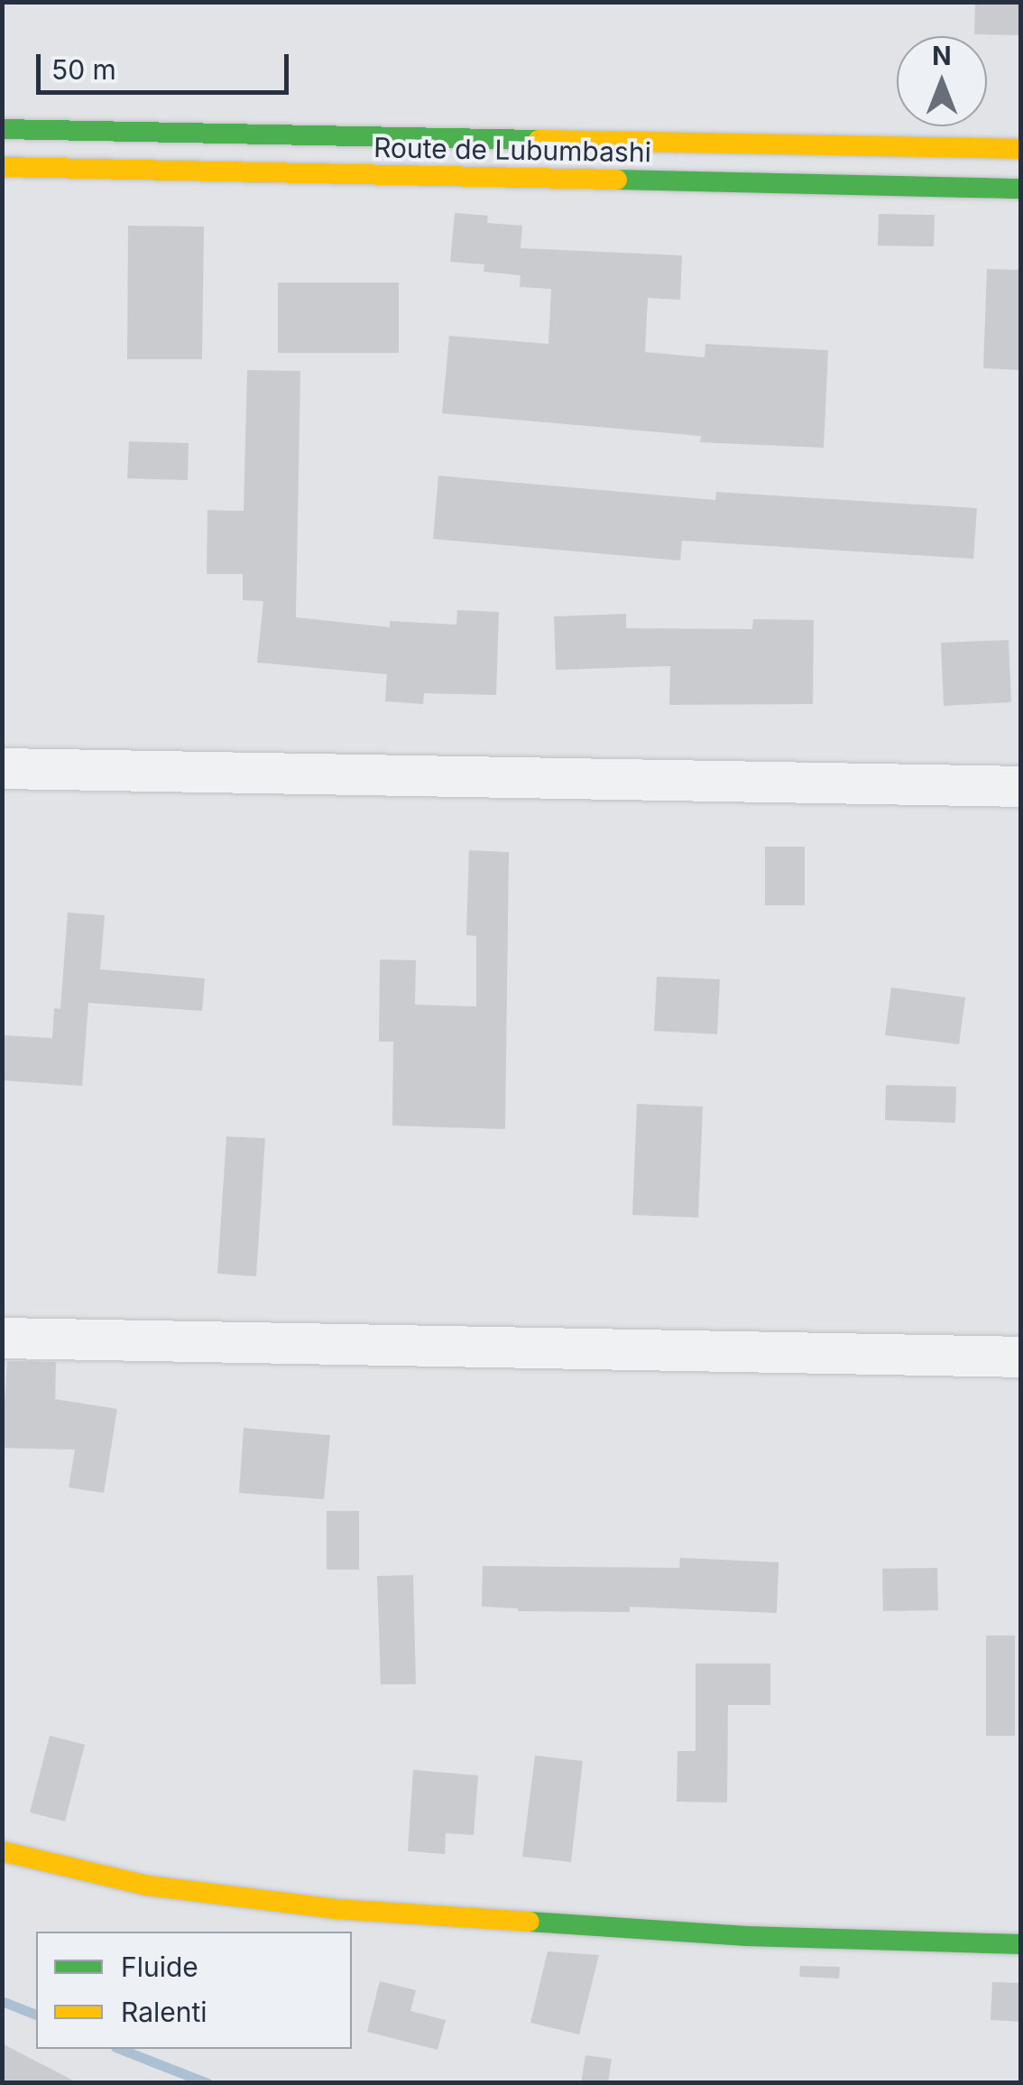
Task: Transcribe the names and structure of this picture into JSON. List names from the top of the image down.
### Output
{
  "streets": {
    "main road": ["Route de Lubumbashi"]
  },
  "legend": ["Fluide", "Ralenti"],
  "scale_bar": "50 m",
  "north": "top"
}
